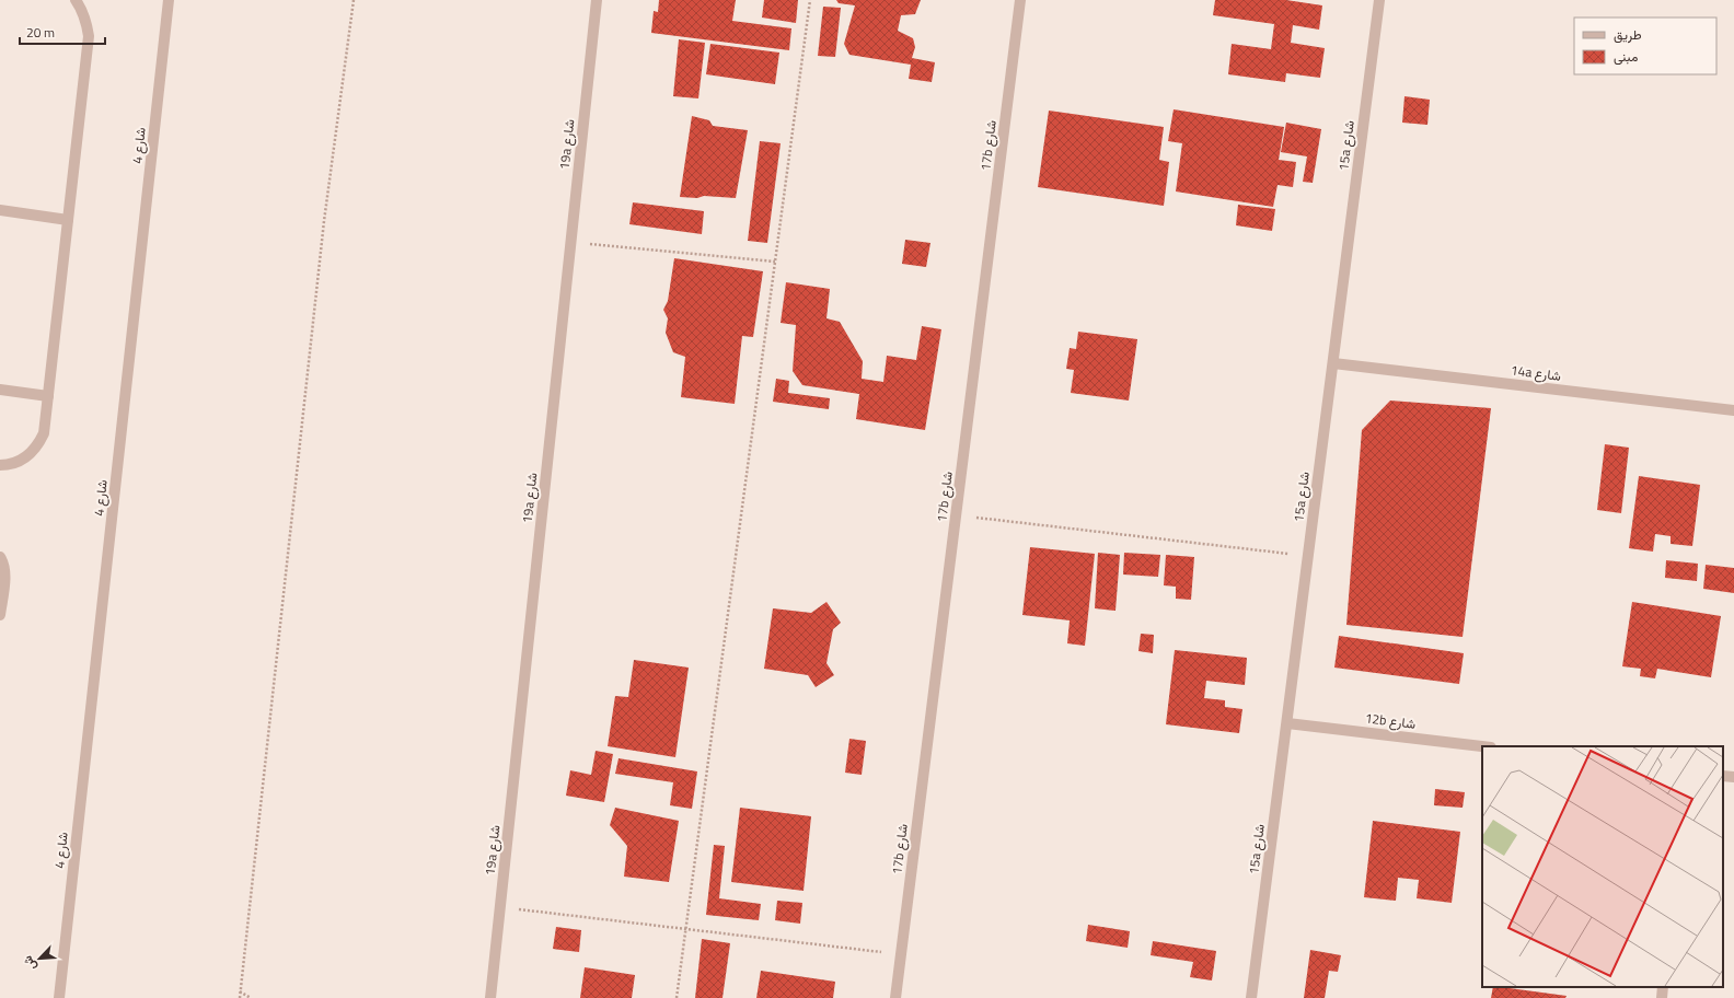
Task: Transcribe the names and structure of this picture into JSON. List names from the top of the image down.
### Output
{
  "streets": {
    "street": [
      "19a شارع",
      "شارع 4",
      "17b شارع",
      "15a شارع",
      "14a شارع",
      "12b شارع"
    ]
  },
  "crossings": [
    ["15a شارع", "14a شارع"],
    ["15a شارع", "12b شارع"]
  ],
  "legend": ["طريق", "مبنى"],
  "scale_bar": "20 m",
  "north": "bottom left"
}
